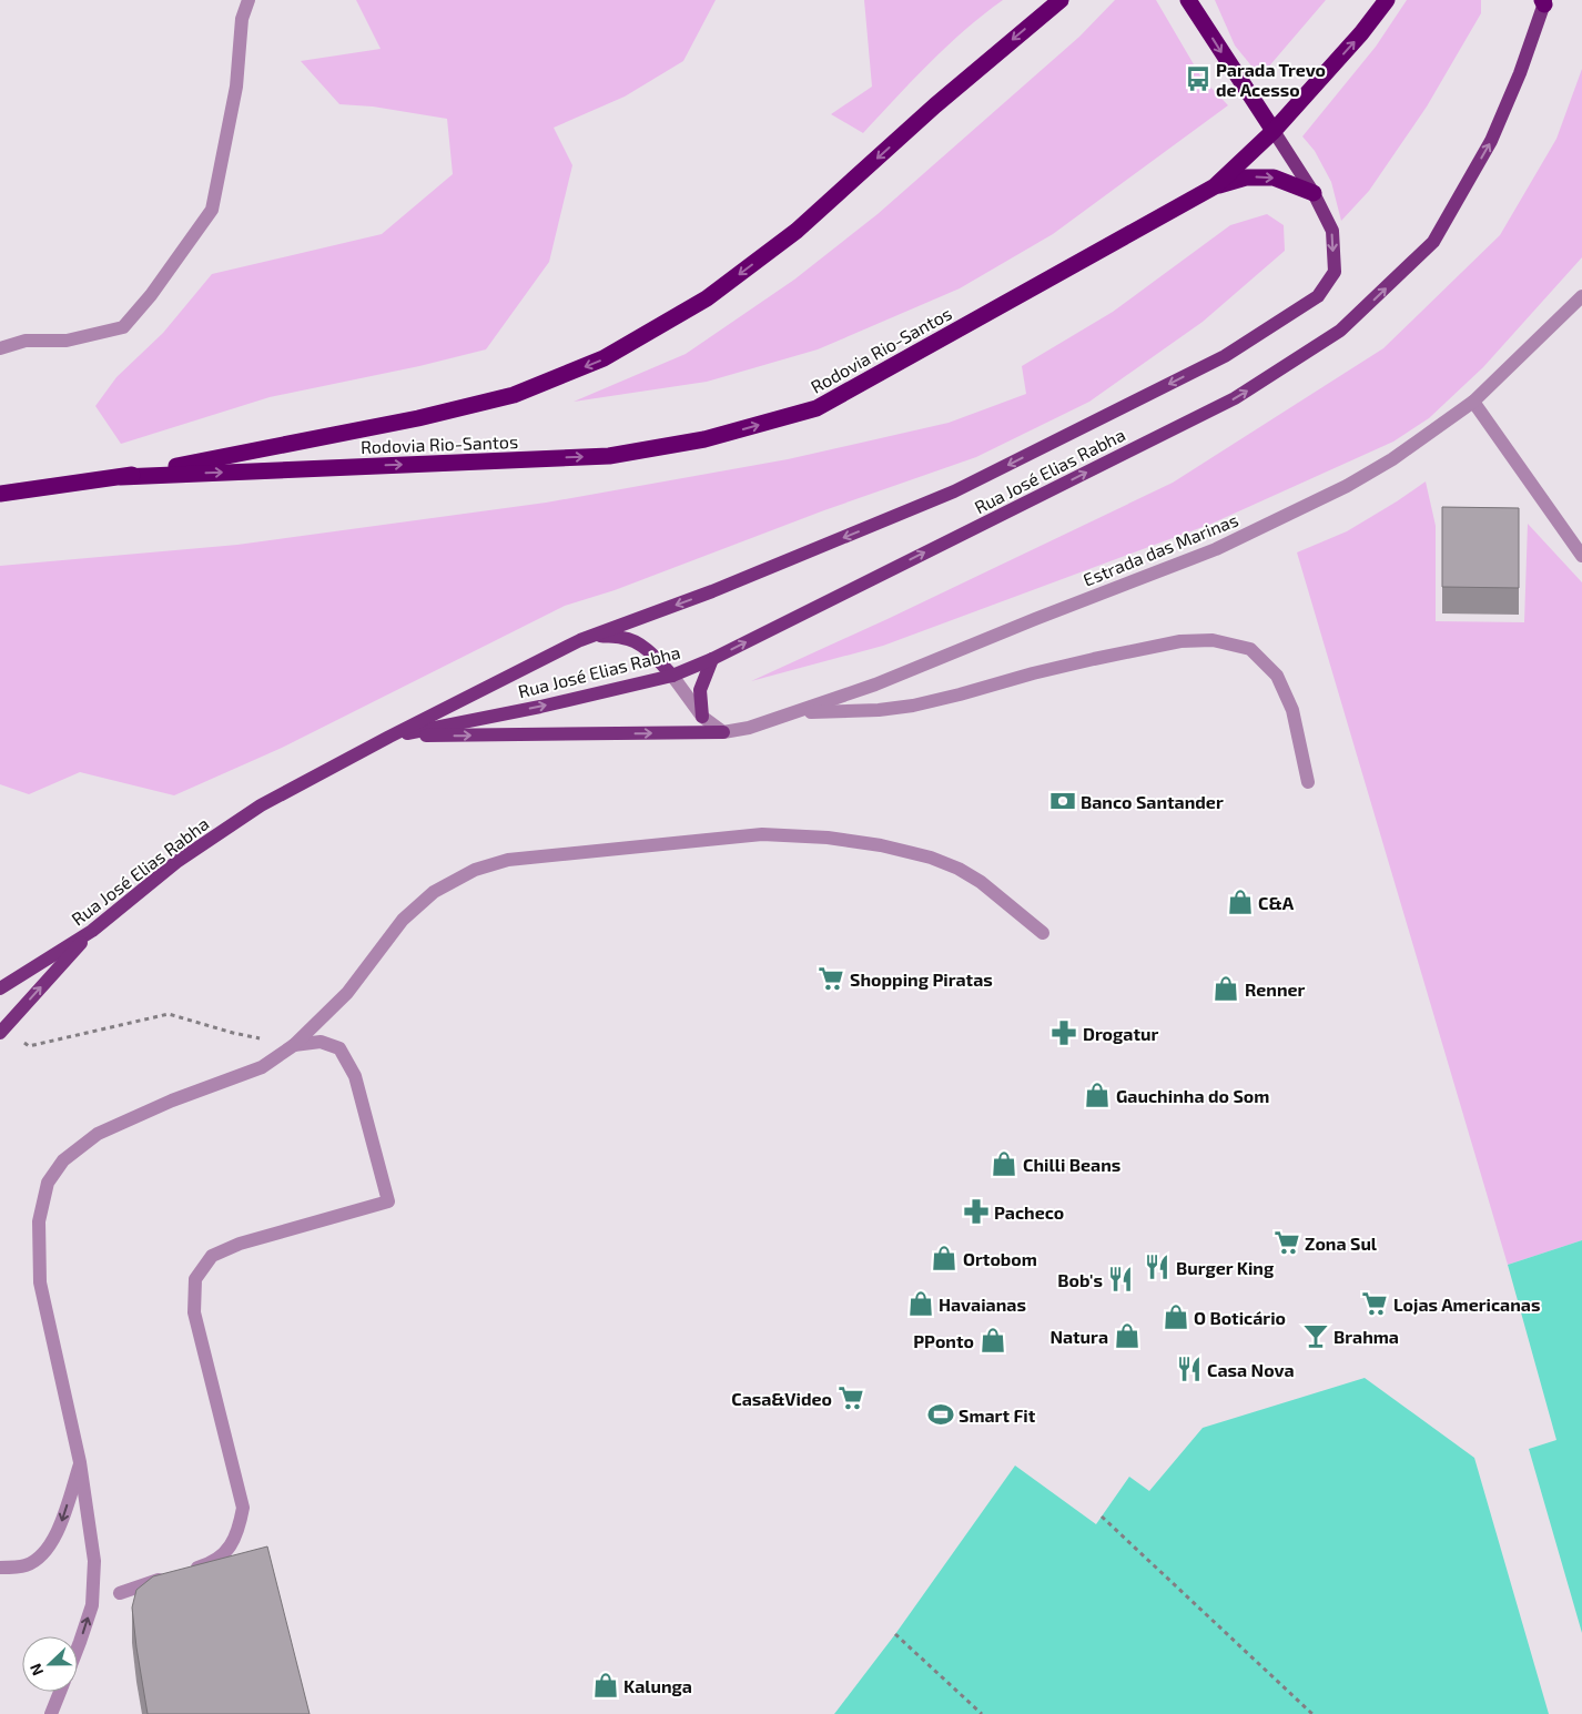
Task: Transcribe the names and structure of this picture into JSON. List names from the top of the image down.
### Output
{
  "streets": {
    "highway": ["Rodovia Rio-Santos"],
    "main road": ["Rua José Elias Rabha"],
    "street": ["Estrada das Marinas"]
  },
  "crossings": [
    ["Rodovia Rio-Santos", "Rua José Elias Rabha"]
  ],
  "places": {
    "bus stop": ["Parada Trevo de Acesso"],
    "bank": ["Banco Santander"],
    "shop": [
      "C&A",
      "Renner",
      "Gauchinha do Som",
      "Chilli Beans",
      "Ortobom",
      "Havaianas",
      "O Boticário",
      "Natura",
      "PPonto",
      "Kalunga"
    ],
    "supermarket": [
      "Shopping Piratas",
      "Zona Sul",
      "Lojas Americanas",
      "Casa&Video"
    ],
    "pharmacy": ["Drogatur", "Pacheco"],
    "restaurant": ["Burger King", "Bob's", "Casa Nova"],
    "bar": ["Brahma"],
    "sports": ["Smart Fit"]
  },
  "north": "left"
}
